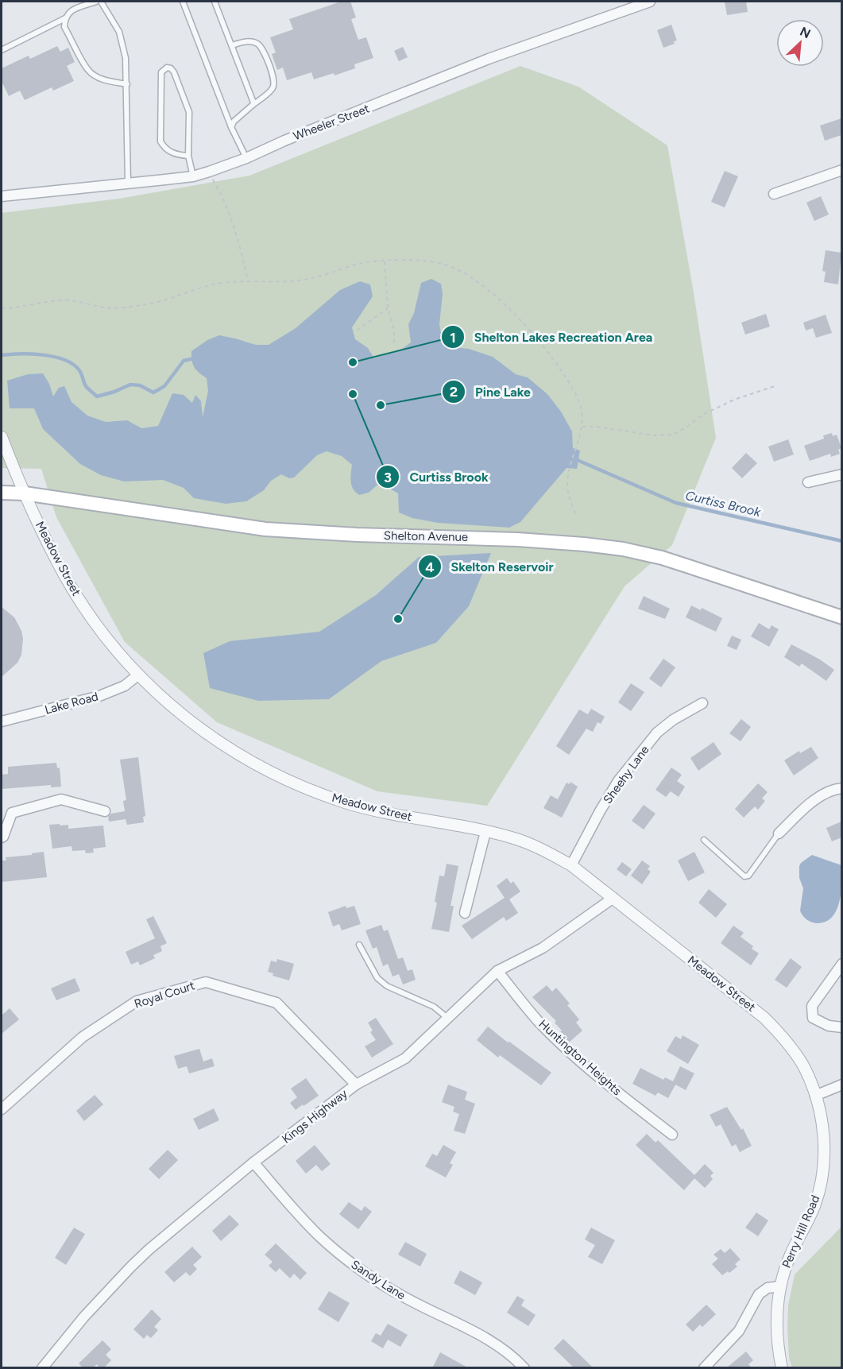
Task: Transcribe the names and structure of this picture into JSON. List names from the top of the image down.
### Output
{
  "streets": {
    "main road": ["Shelton Avenue"],
    "street": [
      "Wheeler Street",
      "Meadow Street",
      "Lake Road",
      "Sheehy Lane",
      "Royal Court",
      "Huntington Heights",
      "Kings Highway",
      "Perry Hill Road",
      "Sandy Lane"
    ]
  },
  "crossings": [
    ["Shelton Avenue", "Meadow Street"],
    ["Meadow Street", "Lake Road"],
    ["Meadow Street", "Sheehy Lane"],
    ["Meadow Street", "Kings Highway"],
    ["Meadow Street", "Perry Hill Road"],
    ["Royal Court", "Kings Highway"],
    ["Huntington Heights", "Kings Highway"],
    ["Kings Highway", "Sandy Lane"]
  ],
  "water": ["Curtiss Brook"],
  "places": [
    "Shelton Lakes Recreation Area",
    "Curtiss Brook",
    "Pine Lake",
    "Skelton Reservoir"
  ],
  "north": "top right"
}
